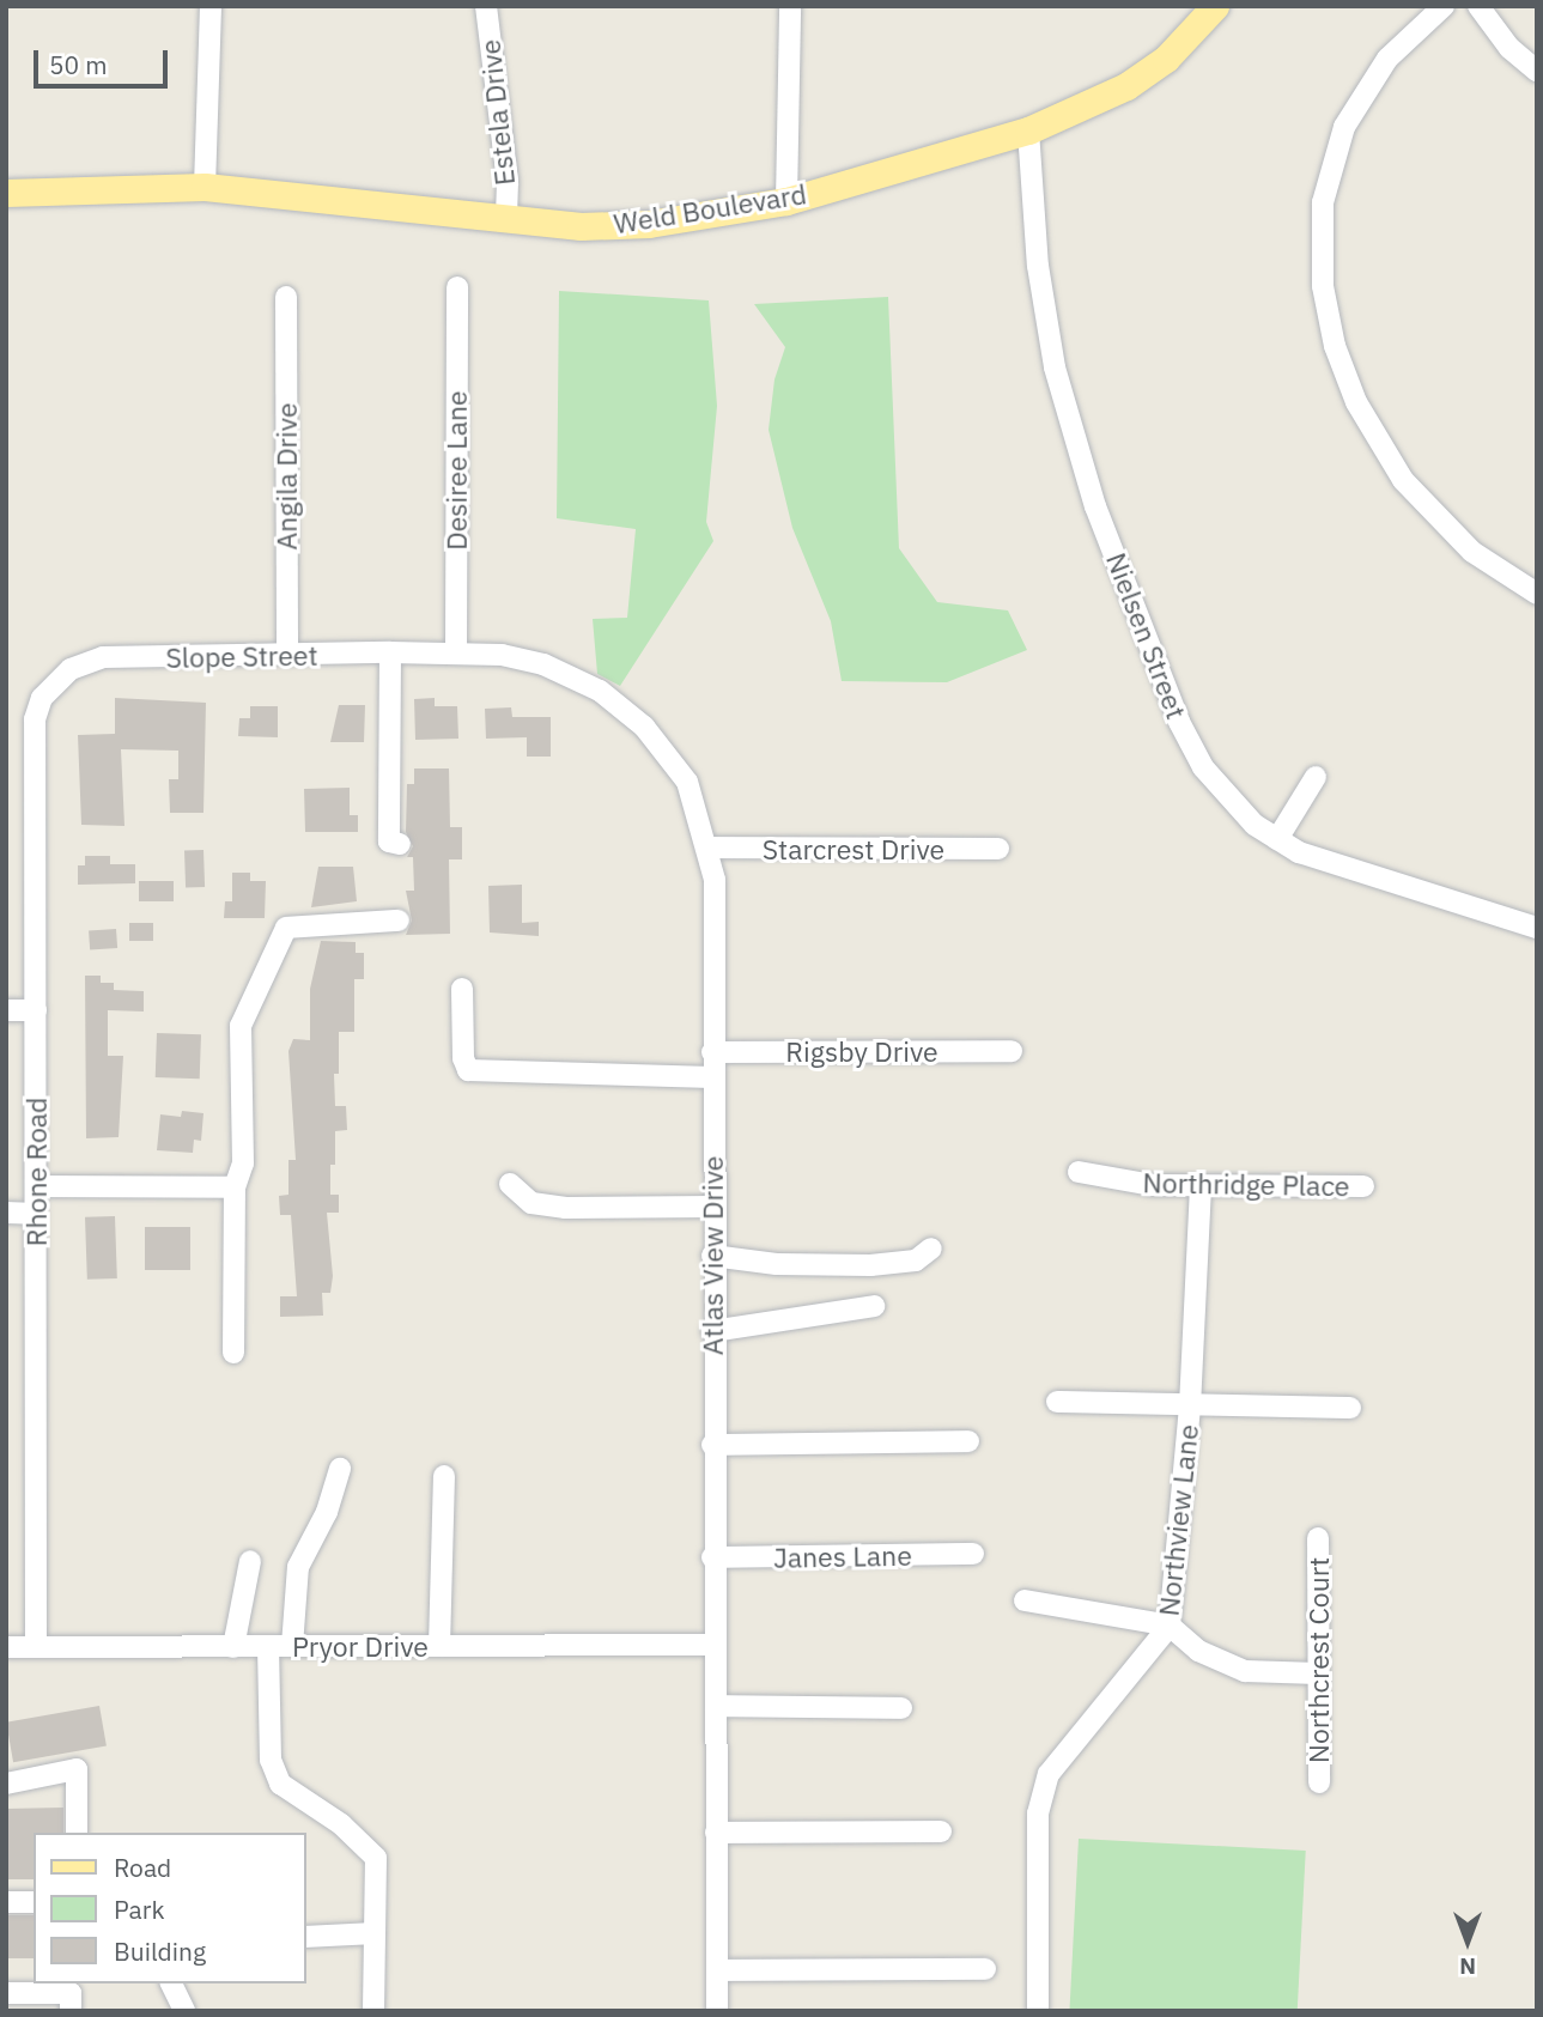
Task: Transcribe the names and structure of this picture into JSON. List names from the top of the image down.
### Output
{
  "streets": {
    "main road": ["Weld Boulevard"],
    "street": [
      "Estela Drive",
      "Desiree Lane",
      "Angila Drive",
      "Nielsen Street",
      "Slope Street",
      "Starcrest Drive",
      "Rigsby Drive",
      "Rhone Road",
      "Northridge Place",
      "Atlas View Drive",
      "Northview Lane",
      "Janes Lane",
      "Pryor Drive",
      "Northcrest Court"
    ]
  },
  "crossings": [
    ["Estela Drive", "Weld Boulevard"],
    ["Weld Boulevard", "Nielsen Street"],
    ["Desiree Lane", "Slope Street"],
    ["Desiree Lane", "Atlas View Drive"],
    ["Angila Drive", "Slope Street"],
    ["Slope Street", "Rhone Road"],
    ["Slope Street", "Atlas View Drive"],
    ["Starcrest Drive", "Atlas View Drive"],
    ["Rigsby Drive", "Atlas View Drive"],
    ["Rhone Road", "Pryor Drive"],
    ["Northridge Place", "Northview Lane"],
    ["Atlas View Drive", "Janes Lane"],
    ["Atlas View Drive", "Pryor Drive"]
  ],
  "legend": ["Road", "Park", "Building"],
  "scale_bar": "50 m",
  "north": "bottom"
}
